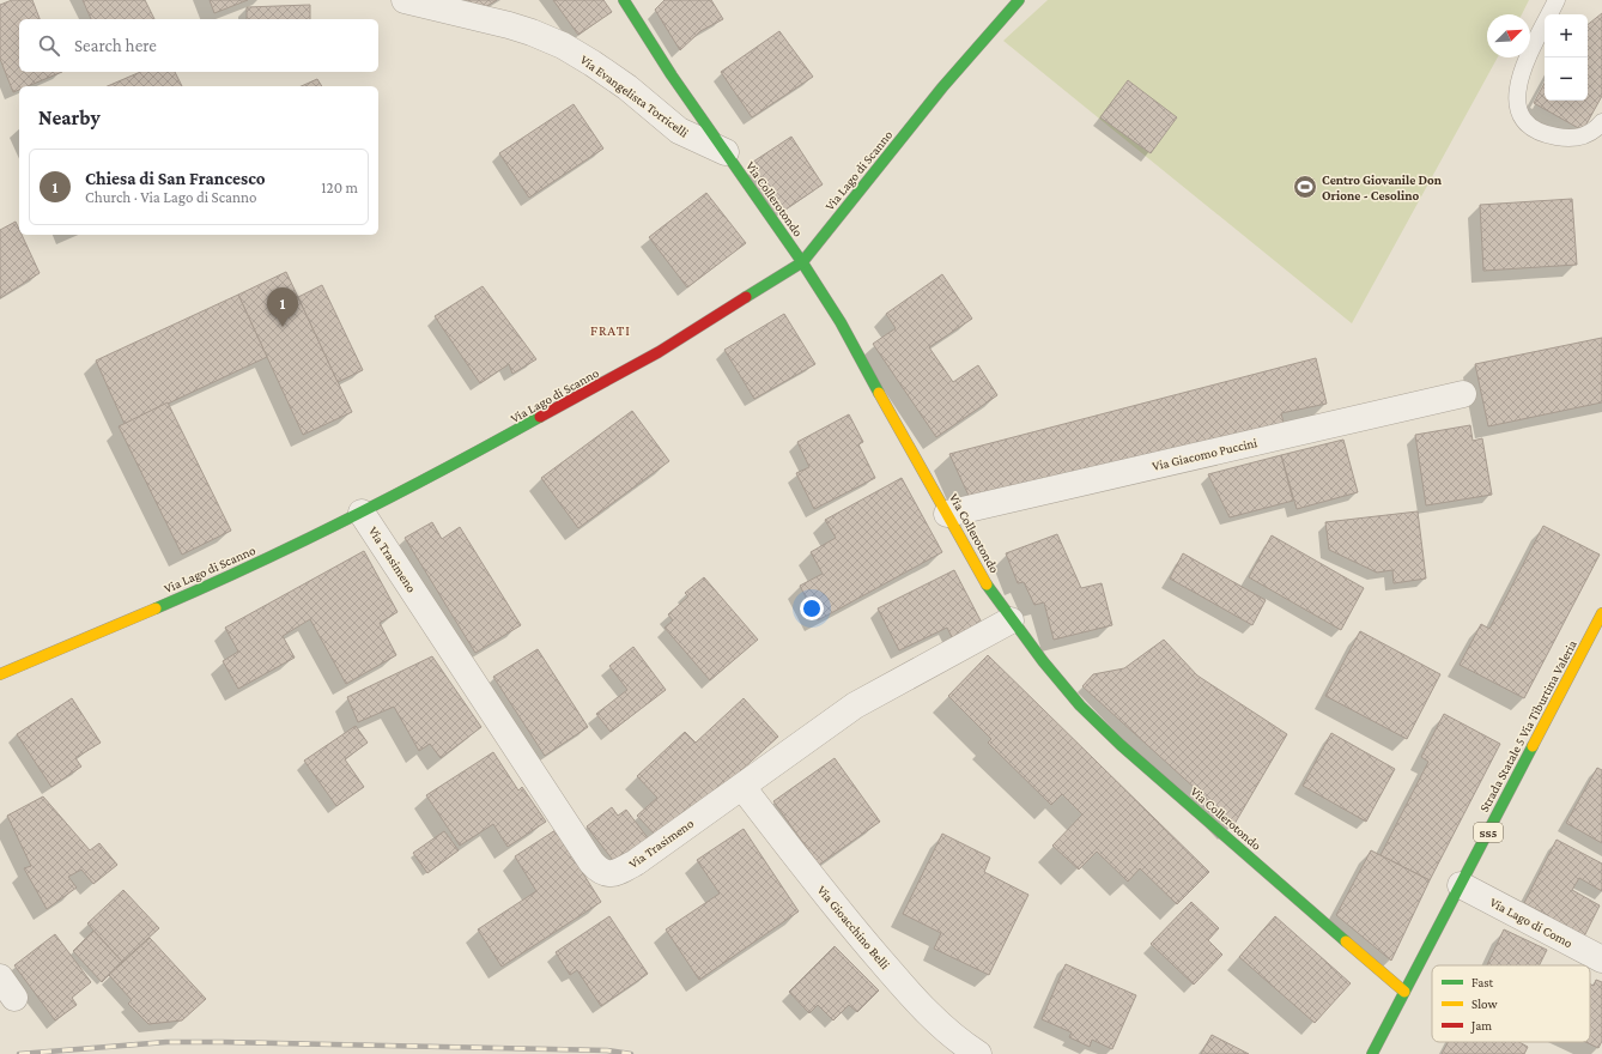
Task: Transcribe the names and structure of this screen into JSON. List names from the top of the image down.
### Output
{
  "streets": {
    "street": [
      "Via Evangelista Torricelli",
      "Via Lago di Scanno",
      "Via Collerotondo",
      "Via Giacomo Puccini",
      "Via Trasimeno",
      "Strada Statale 5 Via Tiburtina Valeria",
      "SS5",
      "Via Lago di Como",
      "Via Gioacchino Belli"
    ]
  },
  "crossings": [
    ["Via Evangelista Torricelli", "Via Collerotondo"],
    ["Via Lago di Scanno", "Via Collerotondo"],
    ["Via Lago di Scanno", "Via Trasimeno"],
    ["Via Collerotondo", "Via Giacomo Puccini"],
    ["Via Collerotondo", "Via Trasimeno"],
    ["Via Collerotondo", "Strada Statale 5 Via Tiburtina Valeria"],
    ["Via Trasimeno", "Via Gioacchino Belli"],
    ["Strada Statale 5 Via Tiburtina Valeria", "Via Lago di Como"]
  ],
  "districts": ["FRATI"],
  "places": {
    "sports": ["Centro Giovanile Don Orione - Cesolino"]
  },
  "legend": ["Fast", "Slow", "Jam"],
  "north": "top right",
  "page": {
    "map_buttons": ["+", "−"],
    "search": "Search here",
    "heading": "Nearby",
    "list": [
      {
        "mark": "1",
        "name": "Chiesa di San Francesco",
        "note": "Church · Via Lago di Scanno",
        "value": "120 m"
      }
    ],
    "pins": "1"
  }
}
